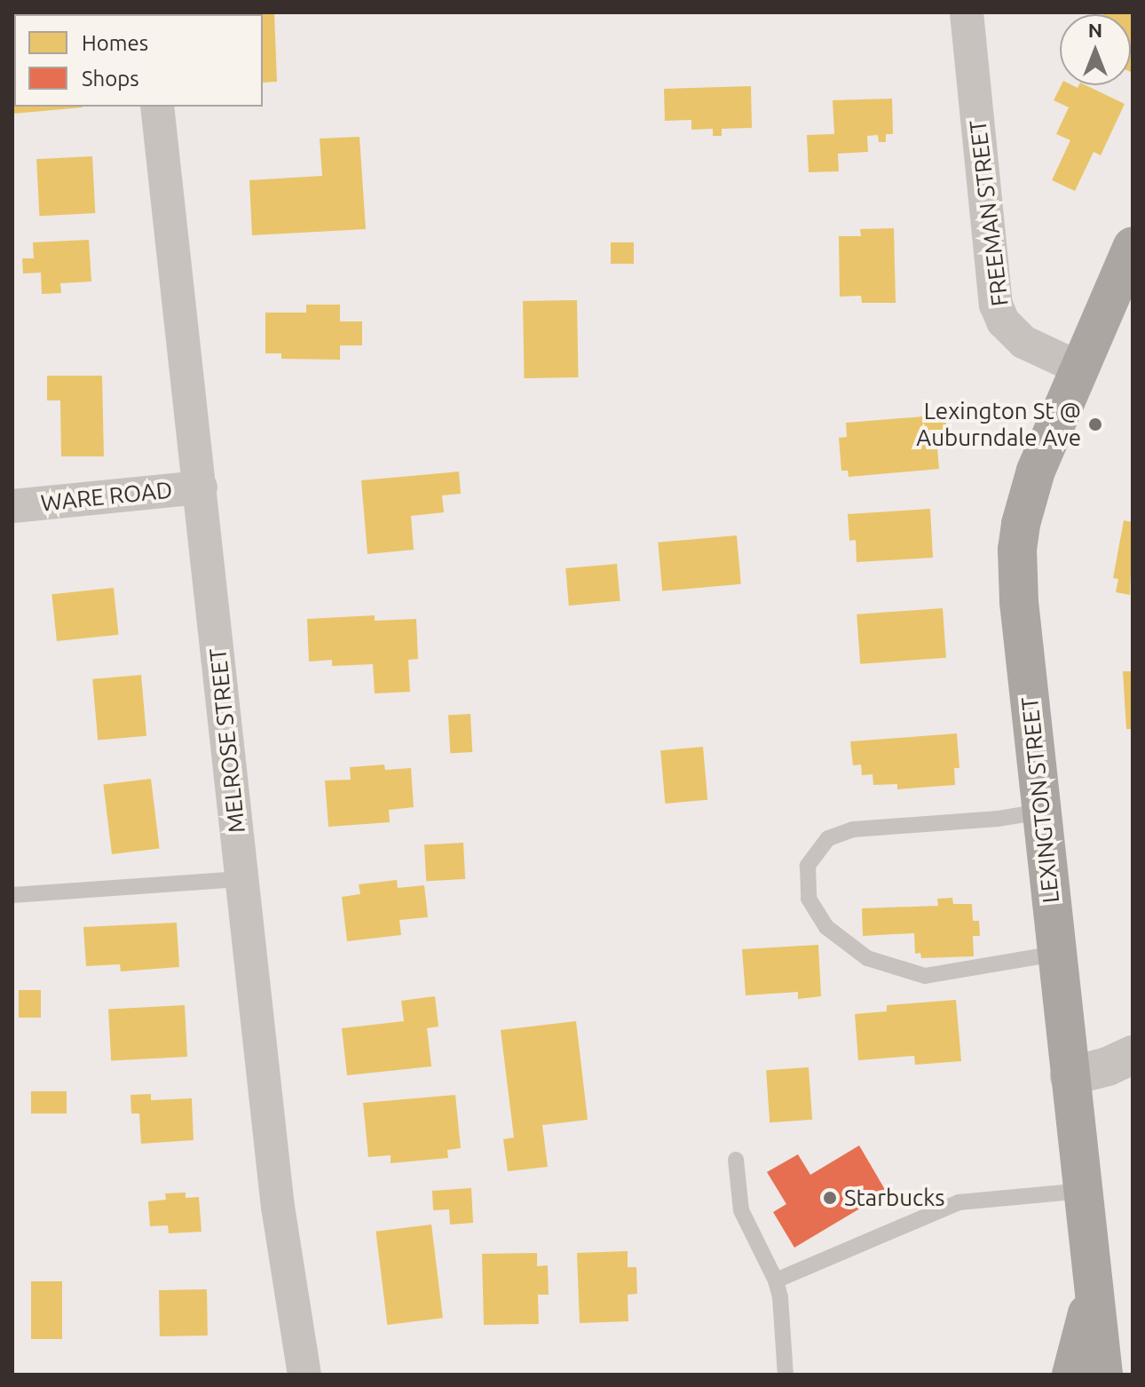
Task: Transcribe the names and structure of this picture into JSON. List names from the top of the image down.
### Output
{
  "streets": {
    "main road": ["LEXINGTON STREET"],
    "street": ["FREEMAN STREET", "WARE ROAD", "MELROSE STREET"]
  },
  "crossings": [
    ["FREEMAN STREET", "LEXINGTON STREET"],
    ["WARE ROAD", "MELROSE STREET"]
  ],
  "places": ["Lexington St @ Auburndale Ave", "Starbucks"],
  "legend": ["Homes", "Shops"],
  "north": "top"
}
